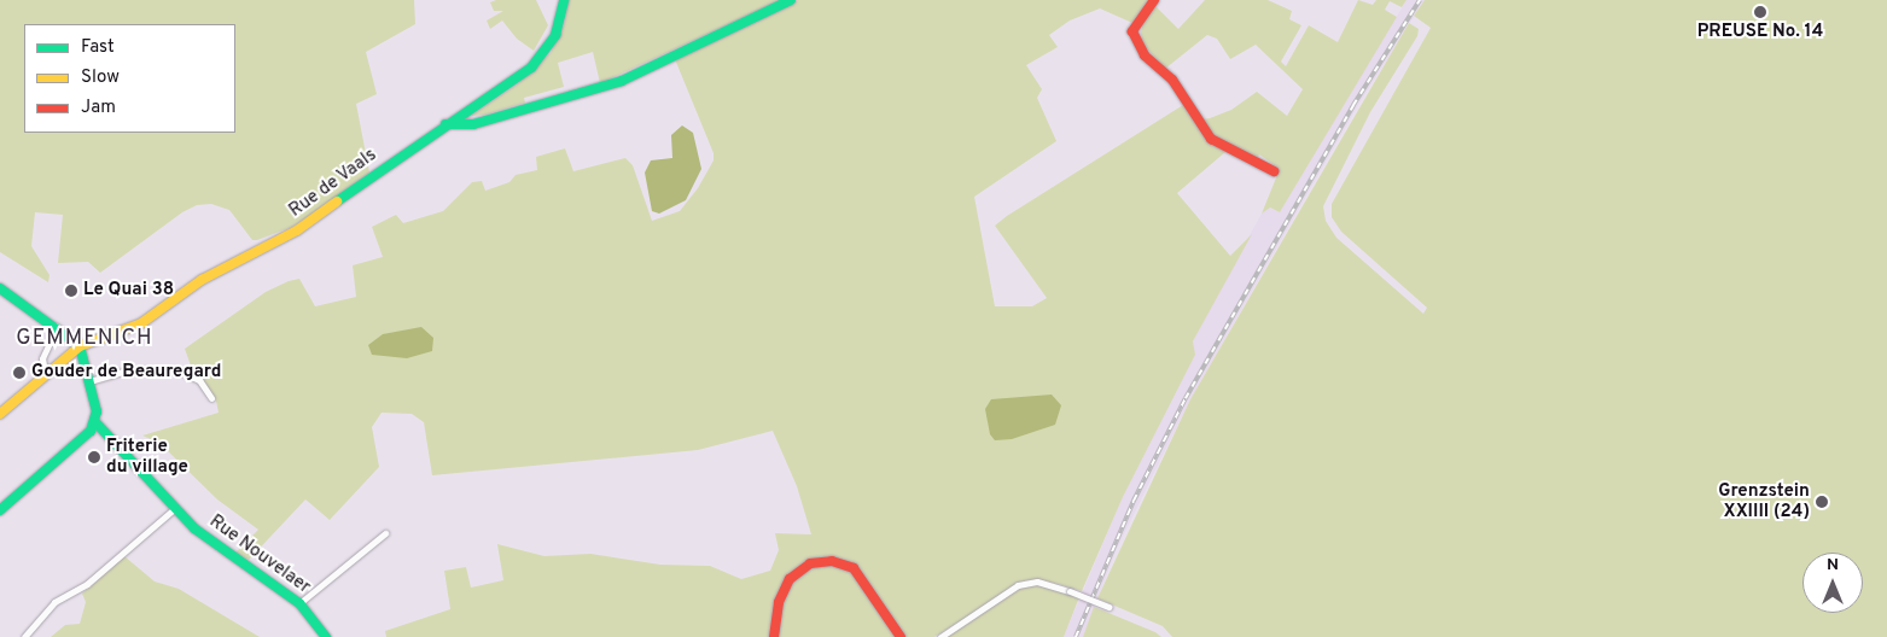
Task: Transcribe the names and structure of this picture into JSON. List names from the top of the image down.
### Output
{
  "streets": {
    "street": ["Rue de Vaals", "Rue Nouvelaer"]
  },
  "districts": ["GEMMENICH"],
  "places": [
    "PREUSE No. 14",
    "Le Quai 38",
    "Gouder de Beauregard",
    "Friterie du village",
    "Grenzstein XXIIII (24)"
  ],
  "legend": ["Fast", "Slow", "Jam"],
  "north": "top"
}
